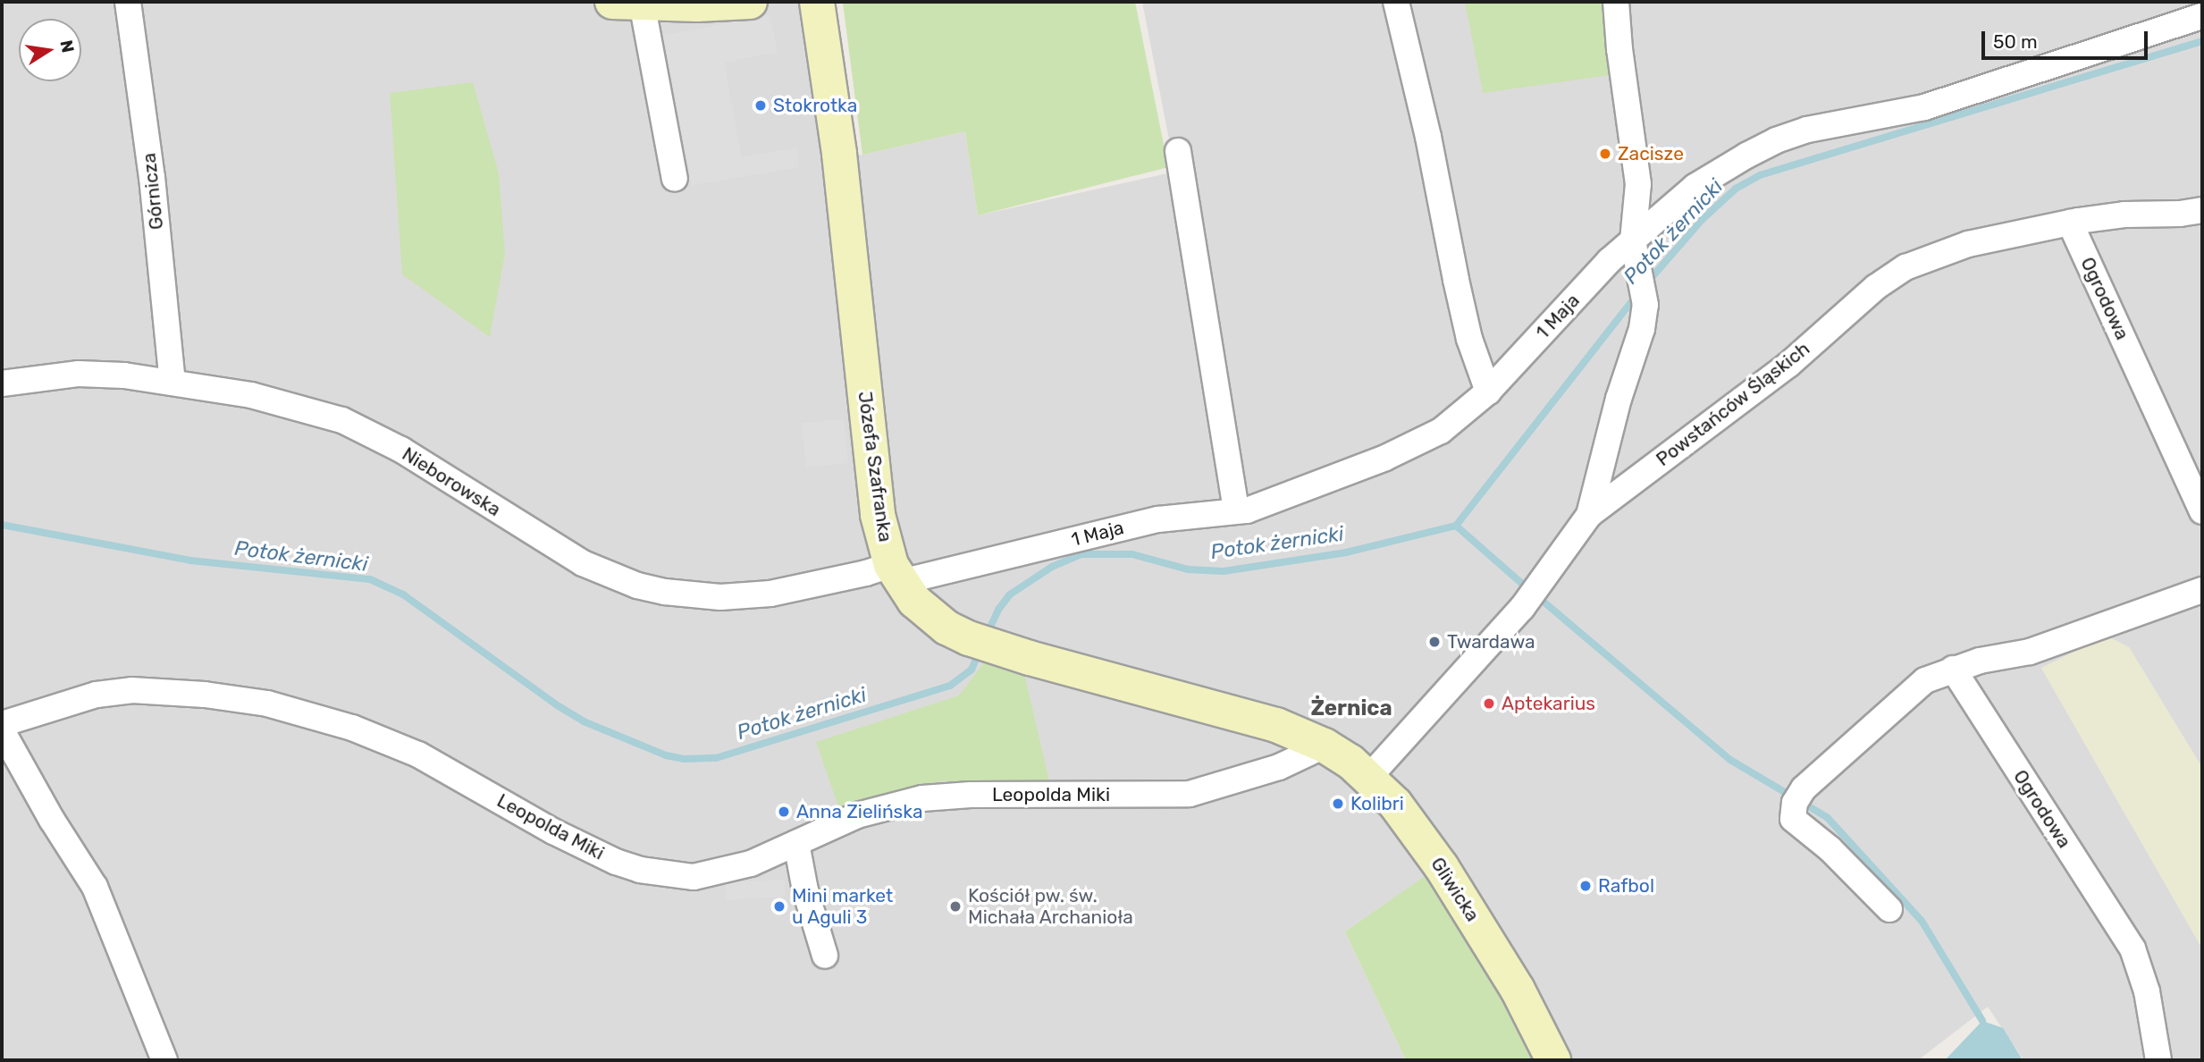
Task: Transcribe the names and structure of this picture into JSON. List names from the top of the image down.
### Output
{
  "streets": {
    "street": [
      "Górnicza",
      "Ogrodowa",
      "1 Maja",
      "Powstańców Śląskich",
      "Józefa Szafranka",
      "Nieborowska",
      "Leopolda Miki",
      "Gliwicka"
    ]
  },
  "crossings": [
    ["Górnicza", "Nieborowska"],
    ["Ogrodowa", "Powstańców Śląskich"],
    ["1 Maja", "Józefa Szafranka"],
    ["1 Maja", "Nieborowska"],
    ["Powstańców Śląskich", "Gliwicka"],
    ["Józefa Szafranka", "Nieborowska"],
    ["Józefa Szafranka", "Leopolda Miki"],
    ["Józefa Szafranka", "Gliwicka"],
    ["Leopolda Miki", "Gliwicka"]
  ],
  "districts": ["Żernica"],
  "water": ["Potok żernicki"],
  "places": [
    "Stokrotka",
    "Zacisze",
    "Twardawa",
    "Aptekarius",
    "Kolibri",
    "Anna Zielińska",
    "Rafbol",
    "Mini market u Aguli 3",
    "Kościół pw. św. Michała Archanioła"
  ],
  "scale_bar": "50 m",
  "north": "right"
}
